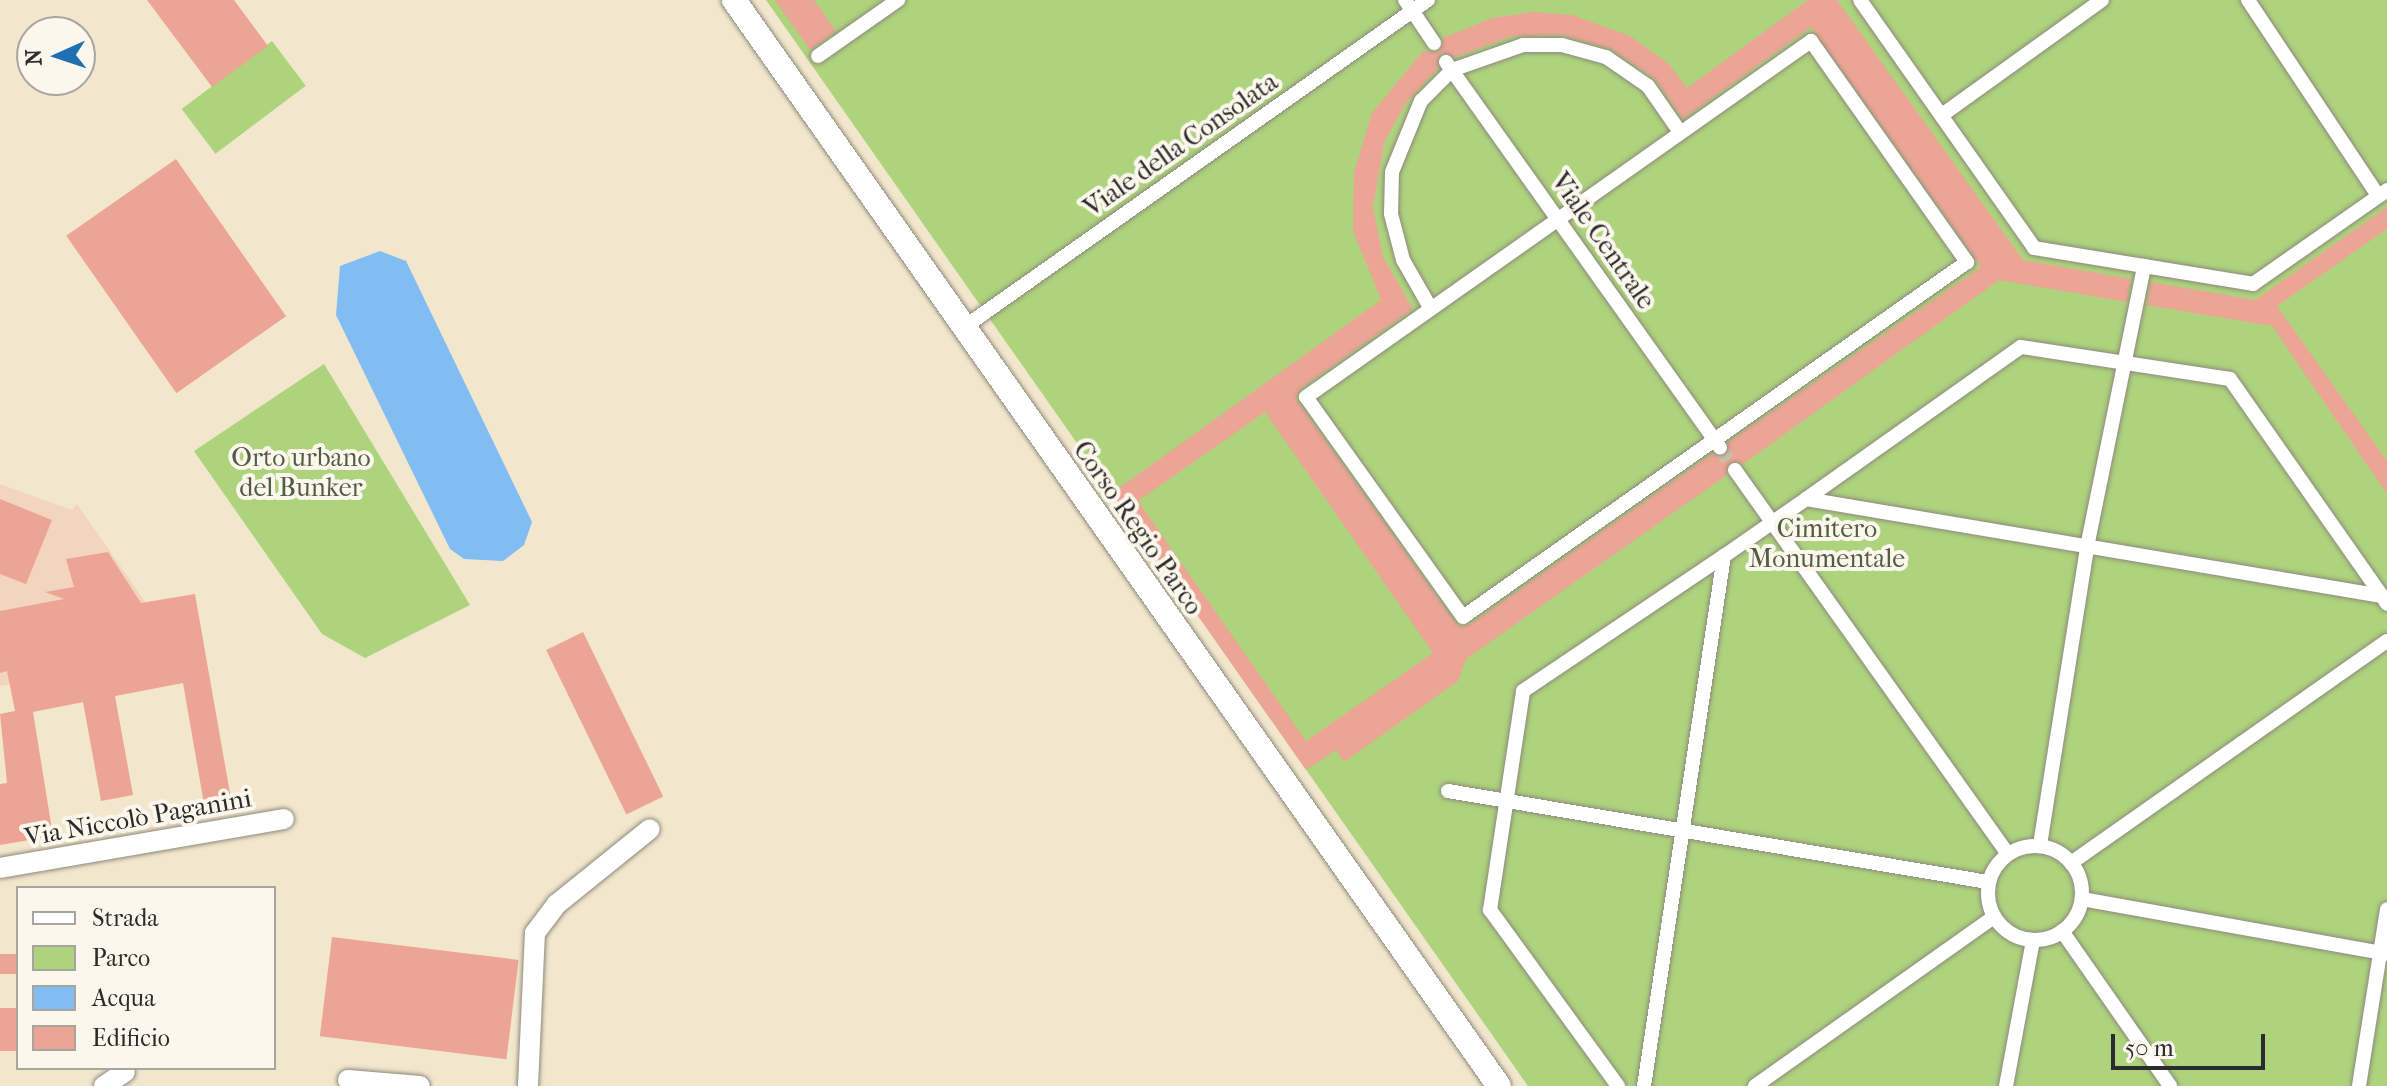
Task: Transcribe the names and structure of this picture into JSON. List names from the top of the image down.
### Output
{
  "streets": {
    "street": [
      "Viale della Consolata",
      "Viale Centrale",
      "Corso Regio Parco",
      "Via Niccolò Paganini"
    ]
  },
  "crossings": [
    ["Viale della Consolata", "Corso Regio Parco"]
  ],
  "parks": ["Orto urbano del Bunker", "Cimitero Monumentale"],
  "legend": [
    "Strada",
    "Parco",
    "Acqua",
    "Edificio"
  ],
  "scale_bar": "50 m",
  "north": "left"
}
